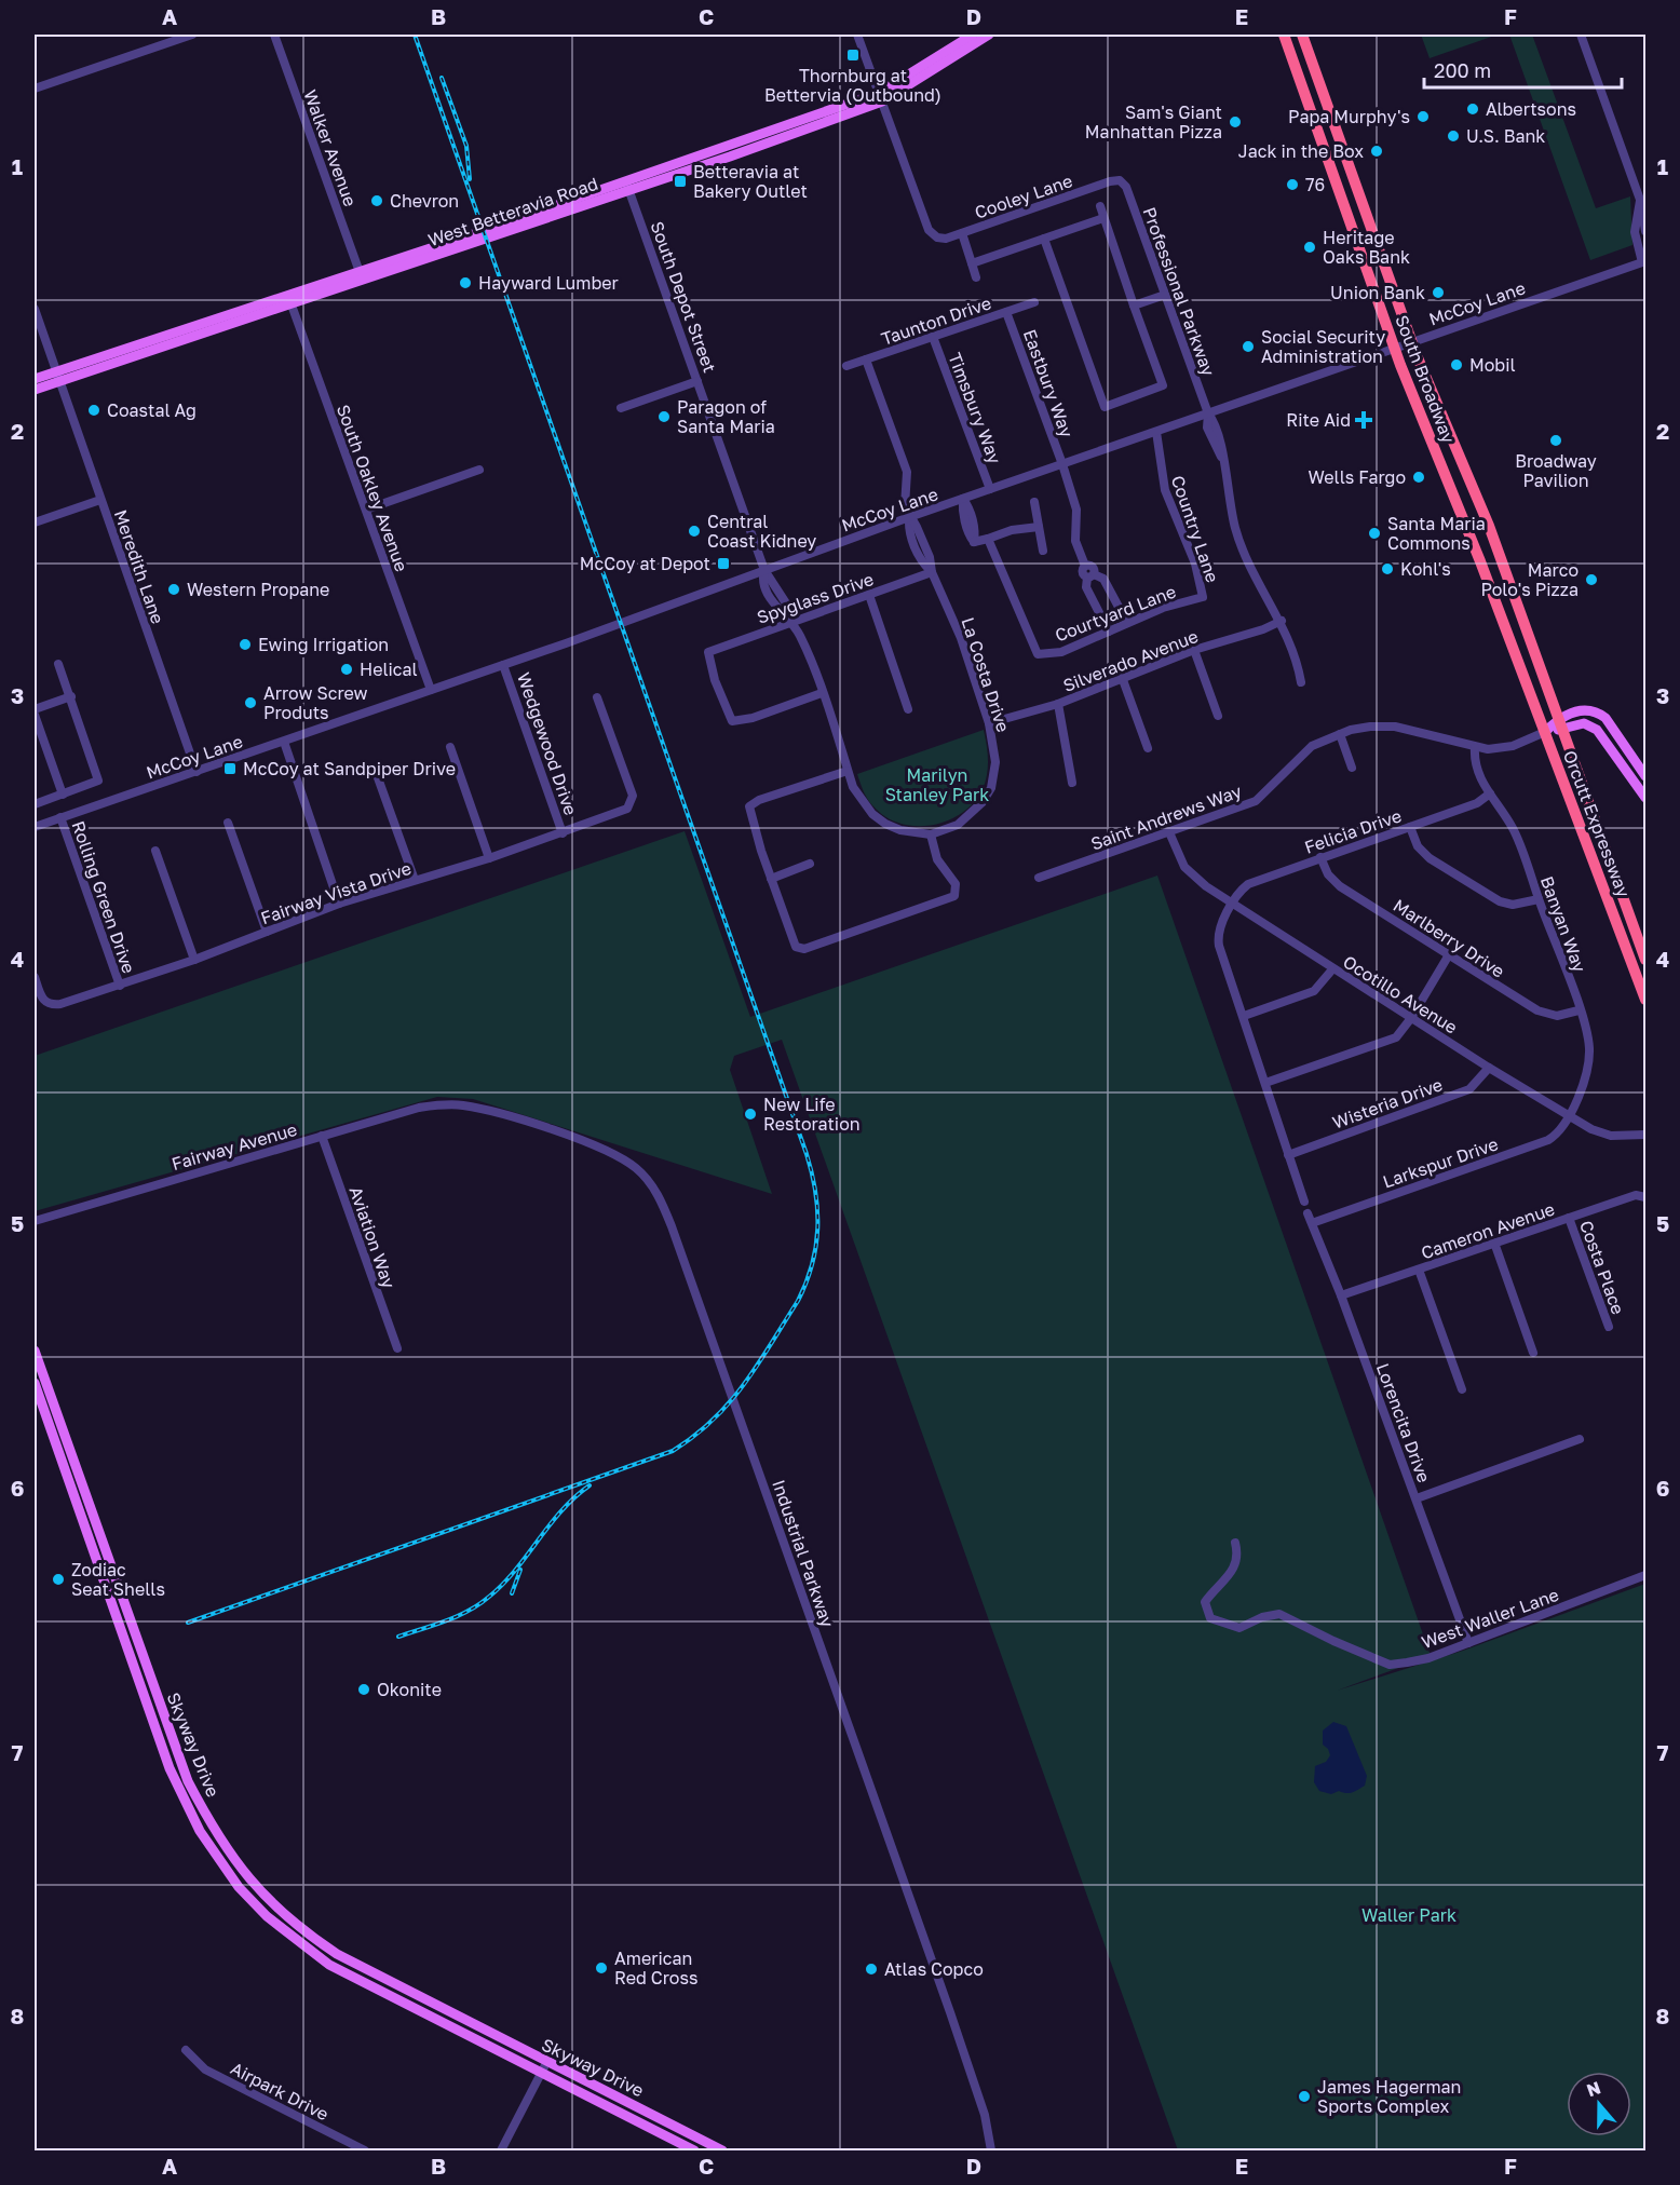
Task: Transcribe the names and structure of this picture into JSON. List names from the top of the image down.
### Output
{
  "streets": {
    "highway": ["South Broadway", "Orcutt Expressway"],
    "main road": ["West Betteravia Road", "Skyway Drive"],
    "street": [
      "Walker Avenue",
      "Cooley Lane",
      "Professional Parkway",
      "South Depot Street",
      "McCoy Lane",
      "Taunton Drive",
      "Eastbury Way",
      "Timsbury Way",
      "South Oakley Avenue",
      "Country Lane",
      "Meredith Lane",
      "Spyglass Drive",
      "Courtyard Lane",
      "Silverado Avenue",
      "La Costa Drive",
      "Wedgewood Drive",
      "Saint Andrews Way",
      "Felicia Drive",
      "Fairway Vista Drive",
      "Rolling Green Drive",
      "Banyan Way",
      "Marlberry Drive",
      "Ocotillo Avenue",
      "Wisteria Drive",
      "Fairway Avenue",
      "Larkspur Drive",
      "Cameron Avenue",
      "Aviation Way",
      "Costa Place",
      "Lorencita Drive",
      "Industrial Parkway",
      "West Waller Lane",
      "Airpark Drive"
    ]
  },
  "crossings": [
    ["Walker Avenue", "West Betteravia Road"],
    ["Cooley Lane", "West Betteravia Road"],
    ["Cooley Lane", "Professional Parkway"],
    ["West Betteravia Road", "South Depot Street"],
    ["West Betteravia Road", "South Oakley Avenue"],
    ["West Betteravia Road", "Meredith Lane"],
    ["Professional Parkway", "McCoy Lane"],
    ["Professional Parkway", "Silverado Avenue"],
    ["South Depot Street", "McCoy Lane"],
    ["South Depot Street", "Spyglass Drive"],
    ["South Depot Street", "La Costa Drive"],
    ["McCoy Lane", "South Broadway"],
    ["McCoy Lane", "Eastbury Way"],
    ["McCoy Lane", "Timsbury Way"],
    ["McCoy Lane", "South Oakley Avenue"],
    ["McCoy Lane", "Country Lane"],
    ["McCoy Lane", "Meredith Lane"],
    ["McCoy Lane", "La Costa Drive"],
    ["McCoy Lane", "Wedgewood Drive"],
    ["McCoy Lane", "Rolling Green Drive"],
    ["Taunton Drive", "Eastbury Way"],
    ["Taunton Drive", "Timsbury Way"],
    ["South Broadway", "Saint Andrews Way"],
    ["South Broadway", "Orcutt Expressway"],
    ["Country Lane", "Courtyard Lane"],
    ["Spyglass Drive", "La Costa Drive"],
    ["Silverado Avenue", "La Costa Drive"],
    ["Wedgewood Drive", "Fairway Vista Drive"],
    ["Saint Andrews Way", "Orcutt Expressway"],
    ["Saint Andrews Way", "Banyan Way"],
    ["Saint Andrews Way", "Ocotillo Avenue"],
    ["Felicia Drive", "Banyan Way"],
    ["Felicia Drive", "Marlberry Drive"],
    ["Felicia Drive", "Ocotillo Avenue"],
    ["Fairway Vista Drive", "Rolling Green Drive"],
    ["Banyan Way", "Marlberry Drive"],
    ["Banyan Way", "Ocotillo Avenue"],
    ["Banyan Way", "Larkspur Drive"],
    ["Ocotillo Avenue", "Wisteria Drive"],
    ["Ocotillo Avenue", "Larkspur Drive"],
    ["Fairway Avenue", "Aviation Way"],
    ["Fairway Avenue", "Industrial Parkway"],
    ["Larkspur Drive", "Lorencita Drive"],
    ["Cameron Avenue", "Costa Place"],
    ["Cameron Avenue", "Lorencita Drive"],
    ["Lorencita Drive", "West Waller Lane"]
  ],
  "parks": ["Marilyn Stanley Park", "Waller Park"],
  "places": {
    "transit": [
      "Thornburg at Bettervia (Outbound)",
      "Betteravia at Bakery Outlet",
      "McCoy at Depot",
      "McCoy at Sandpiper Drive"
    ],
    "other": [
      "Albertsons",
      "Papa Murphy's",
      "Sam's Giant Manhattan Pizza",
      "U.S. Bank",
      "Jack in the Box",
      "76",
      "Chevron",
      "Heritage Oaks Bank",
      "Hayward Lumber",
      "Union Bank",
      "Social Security Administration",
      "Mobil",
      "Coastal Ag",
      "Paragon of Santa Maria",
      "Broadway Pavilion",
      "Wells Fargo",
      "Central Coast Kidney",
      "Santa Maria Commons",
      "Kohl's",
      "Marco Polo's Pizza",
      "Western Propane",
      "Ewing Irrigation",
      "Helical",
      "Arrow Screw Produts",
      "New Life Restoration",
      "Zodiac Seat Shells",
      "Okonite",
      "American Red Cross",
      "Atlas Copco",
      "James Hagerman Sports Complex"
    ],
    "health": ["Rite Aid"]
  },
  "scale_bar": "200 m",
  "north": "top",
  "grid": {
    "columns": [
      "A",
      "B",
      "C",
      "D",
      "E",
      "F"
    ],
    "rows": [
      "1",
      "2",
      "3",
      "4",
      "5",
      "6",
      "7",
      "8"
    ]
  }
}
